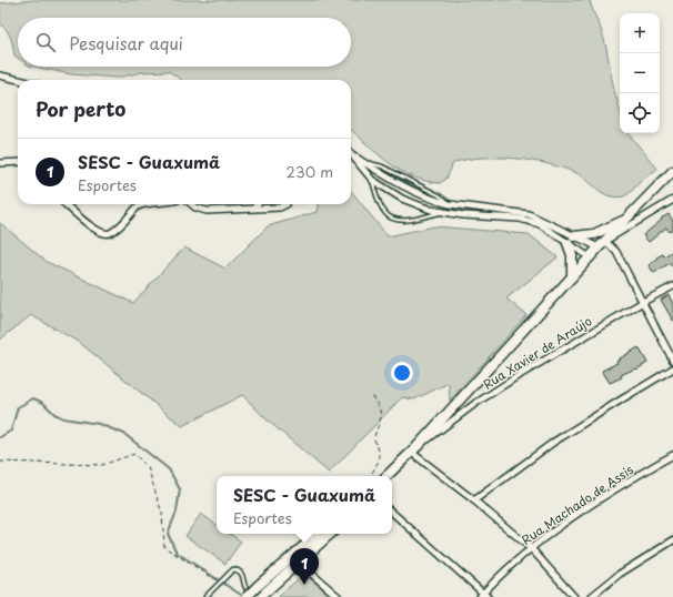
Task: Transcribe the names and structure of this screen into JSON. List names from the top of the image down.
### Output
{
  "streets": {
    "street": ["Rua Xavier de Araújo", "Rua Machado de Assis"]
  },
  "page": {
    "map_buttons": ["+", "−"],
    "search": "Pesquisar aqui",
    "heading": "Por perto",
    "list": [
      {
        "mark": "1",
        "name": "SESC - Guaxumã",
        "note": "Esportes",
        "value": "230 m"
      }
    ],
    "popup": ["SESC - Guaxumã", "Esportes"],
    "pins": "1"
  }
}
